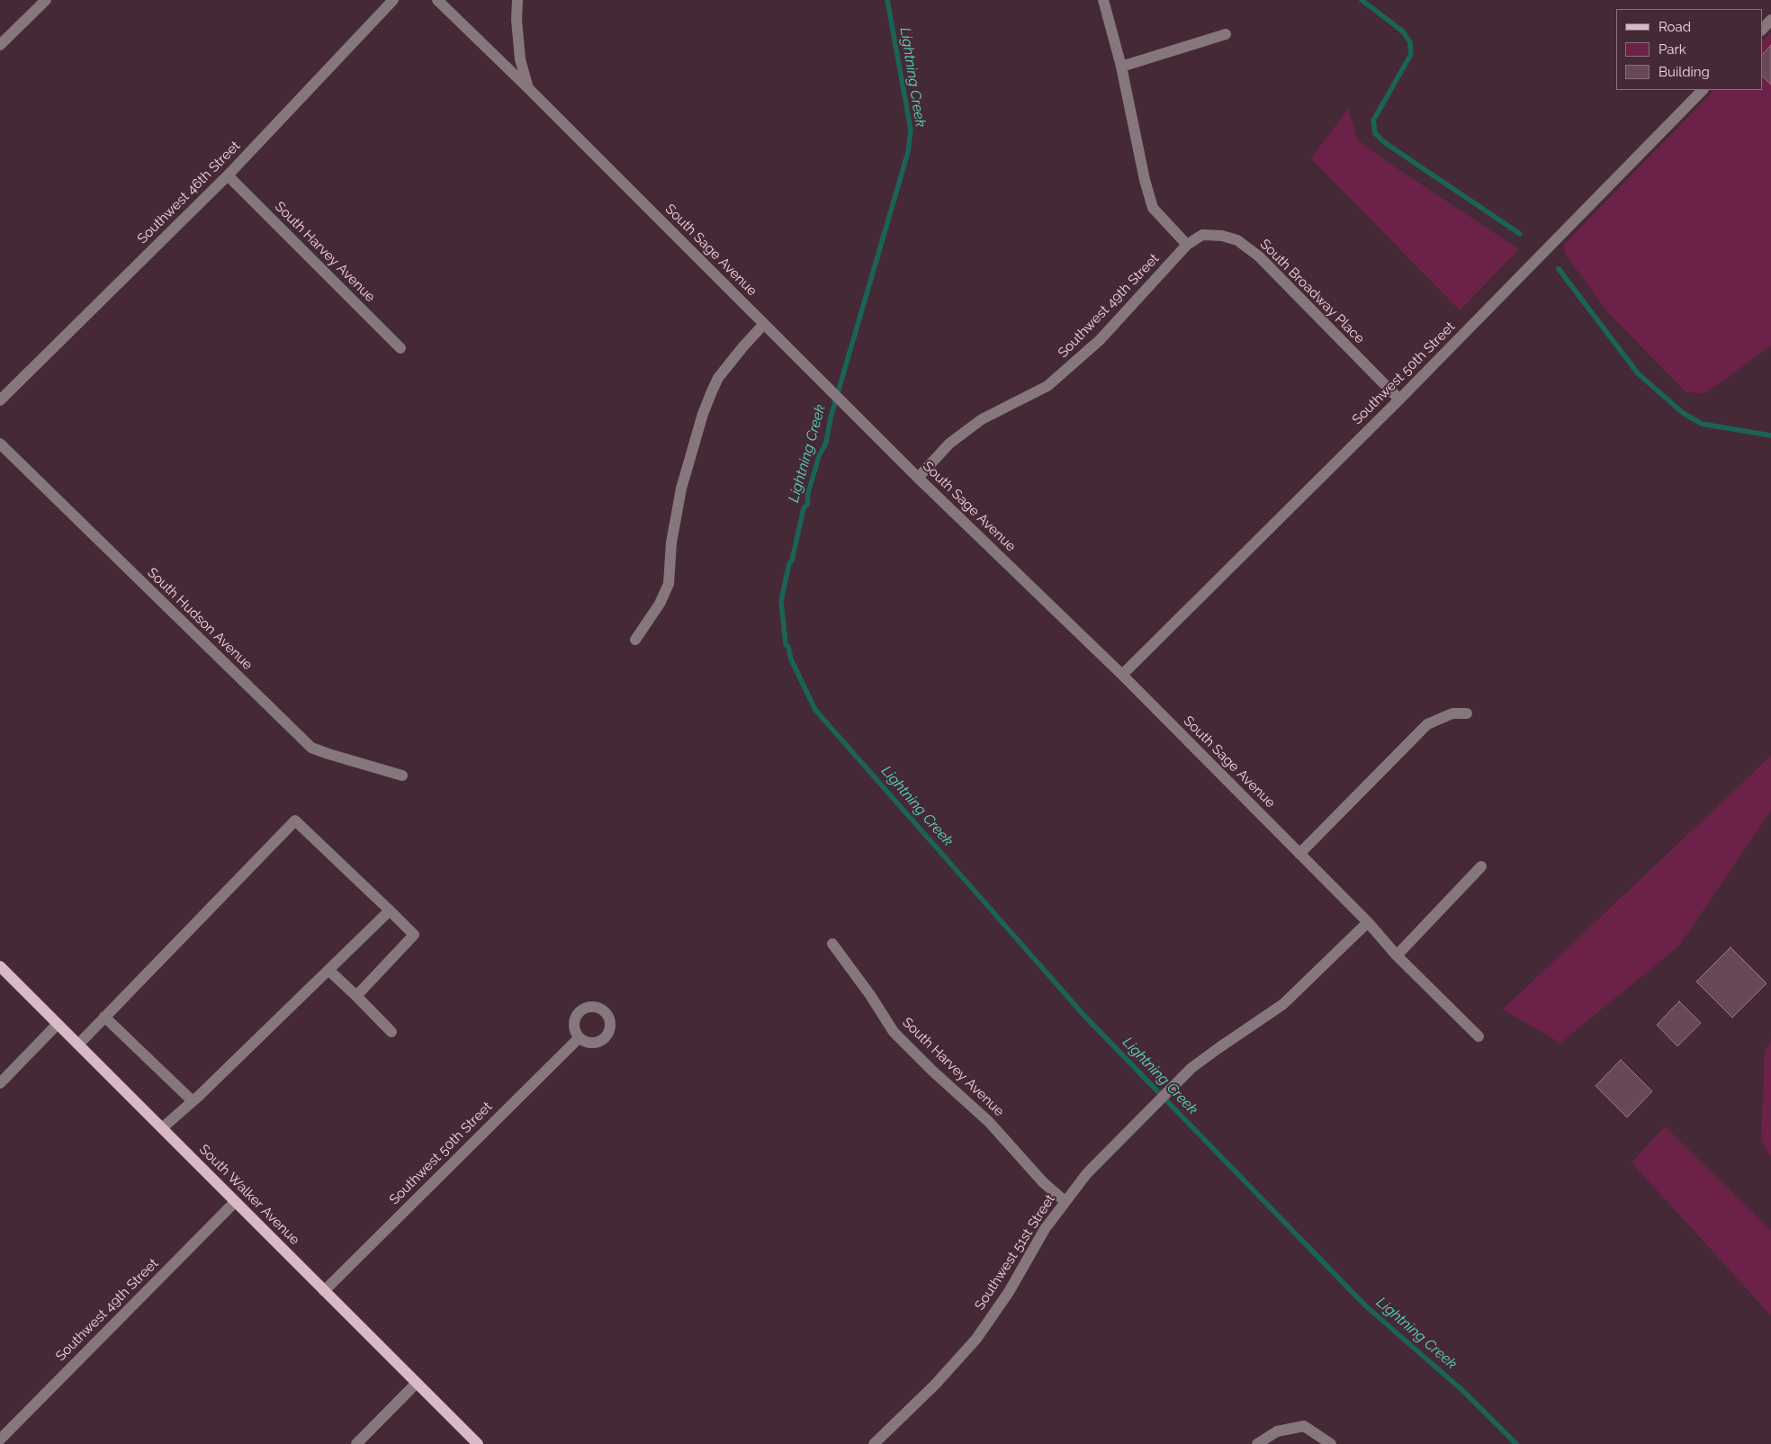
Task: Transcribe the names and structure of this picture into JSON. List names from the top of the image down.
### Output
{
  "streets": {
    "main road": ["South Walker Avenue"],
    "street": [
      "Southwest 46th Street",
      "South Sage Avenue",
      "South Harvey Avenue",
      "South Broadway Place",
      "Southwest 49th Street",
      "Southwest 50th Street",
      "South Hudson Avenue",
      "Southwest 51st Street"
    ]
  },
  "crossings": [
    ["Southwest 46th Street", "South Harvey Avenue"],
    ["South Sage Avenue", "Southwest 49th Street"],
    ["South Sage Avenue", "Southwest 50th Street"],
    ["South Sage Avenue", "Southwest 51st Street"],
    ["South Harvey Avenue", "Southwest 51st Street"],
    ["South Broadway Place", "Southwest 49th Street"],
    ["South Broadway Place", "Southwest 50th Street"],
    ["Southwest 49th Street", "South Walker Avenue"],
    ["Southwest 50th Street", "South Walker Avenue"]
  ],
  "water": ["Lightning Creek"],
  "legend": ["Road", "Park", "Building"]
}
